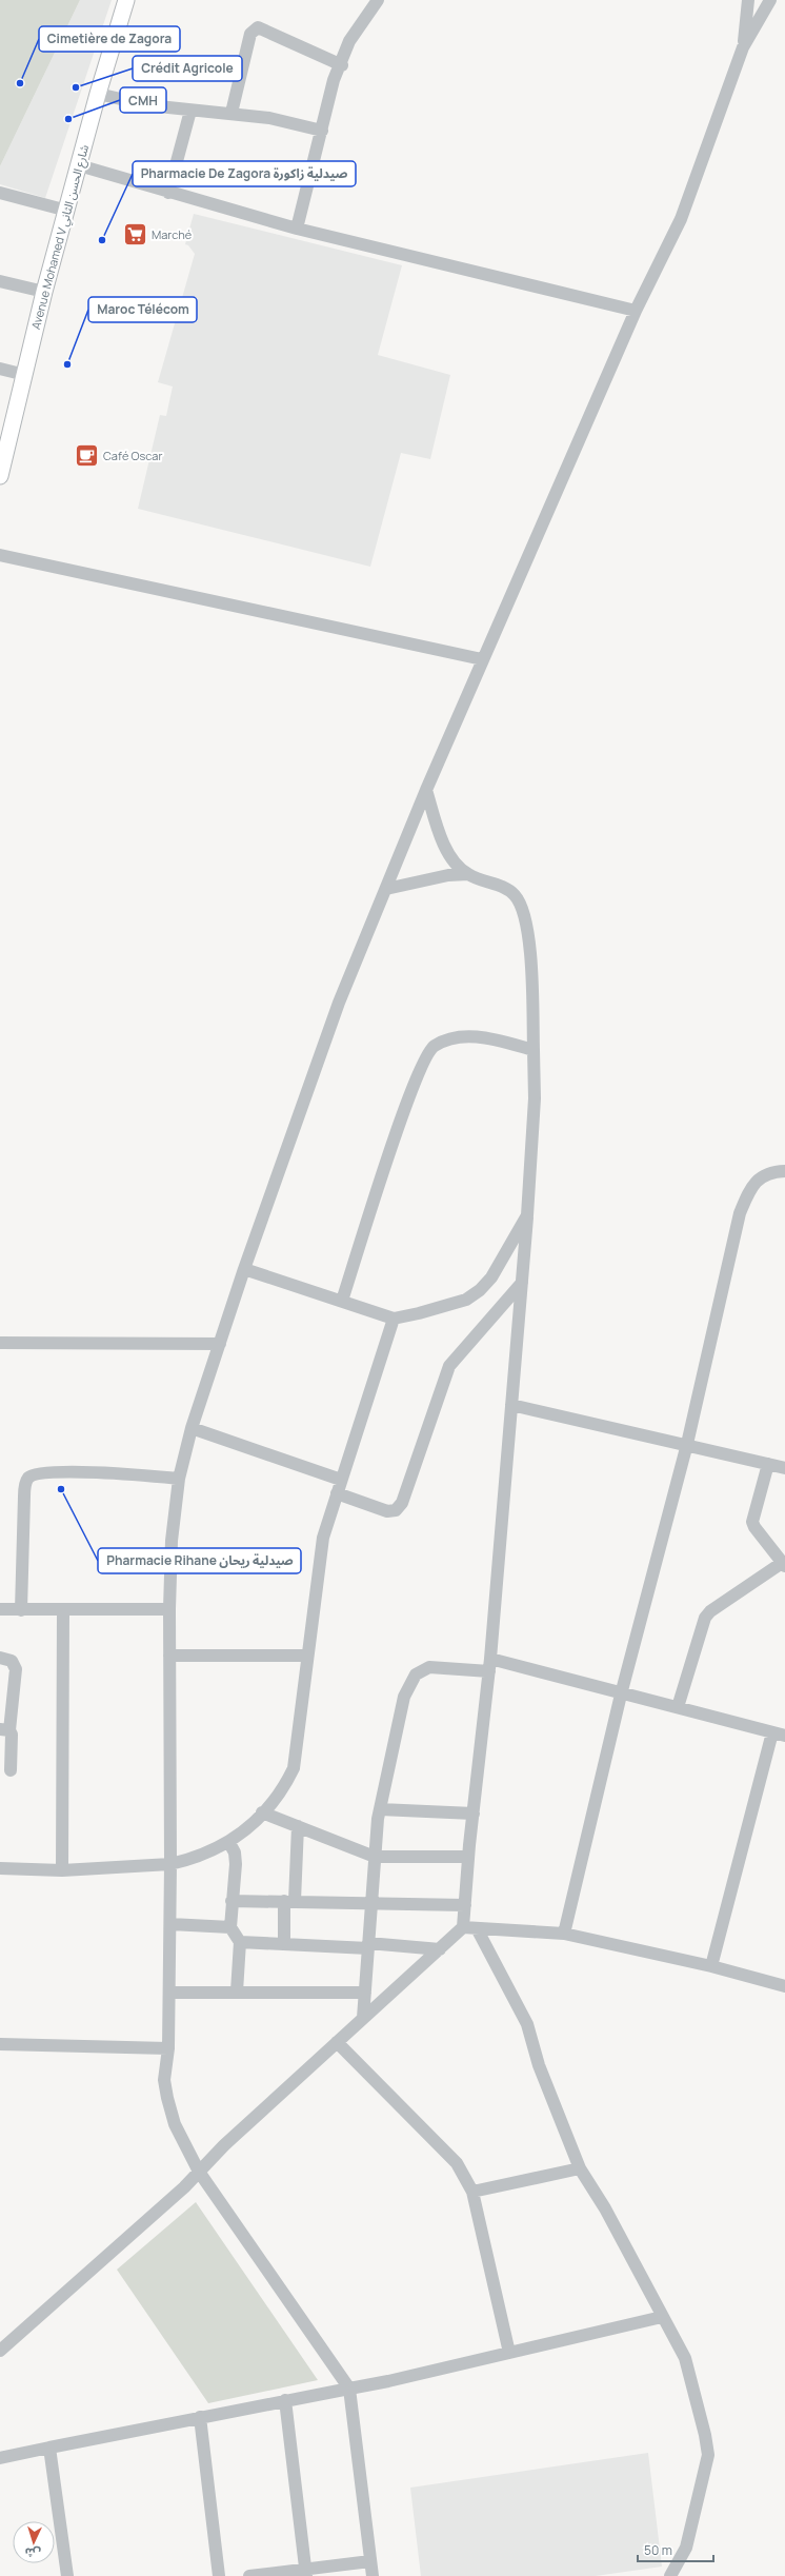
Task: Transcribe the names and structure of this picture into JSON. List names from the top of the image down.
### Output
{
  "streets": {
    "main road": ["Avenue Mohamed V شارع الحسن الثاني"]
  },
  "places": {
    "other": [
      "Cimetière de Zagora",
      "Crédit Agricole",
      "CMH",
      "Pharmacie De Zagora صيدلية زاكورة",
      "Maroc Télécom",
      "Pharmacie Rihane صيدلية ريحان"
    ],
    "supermarket": ["Marché"],
    "cafe": ["Café Oscar"]
  },
  "scale_bar": "50 m",
  "north": "bottom"
}
